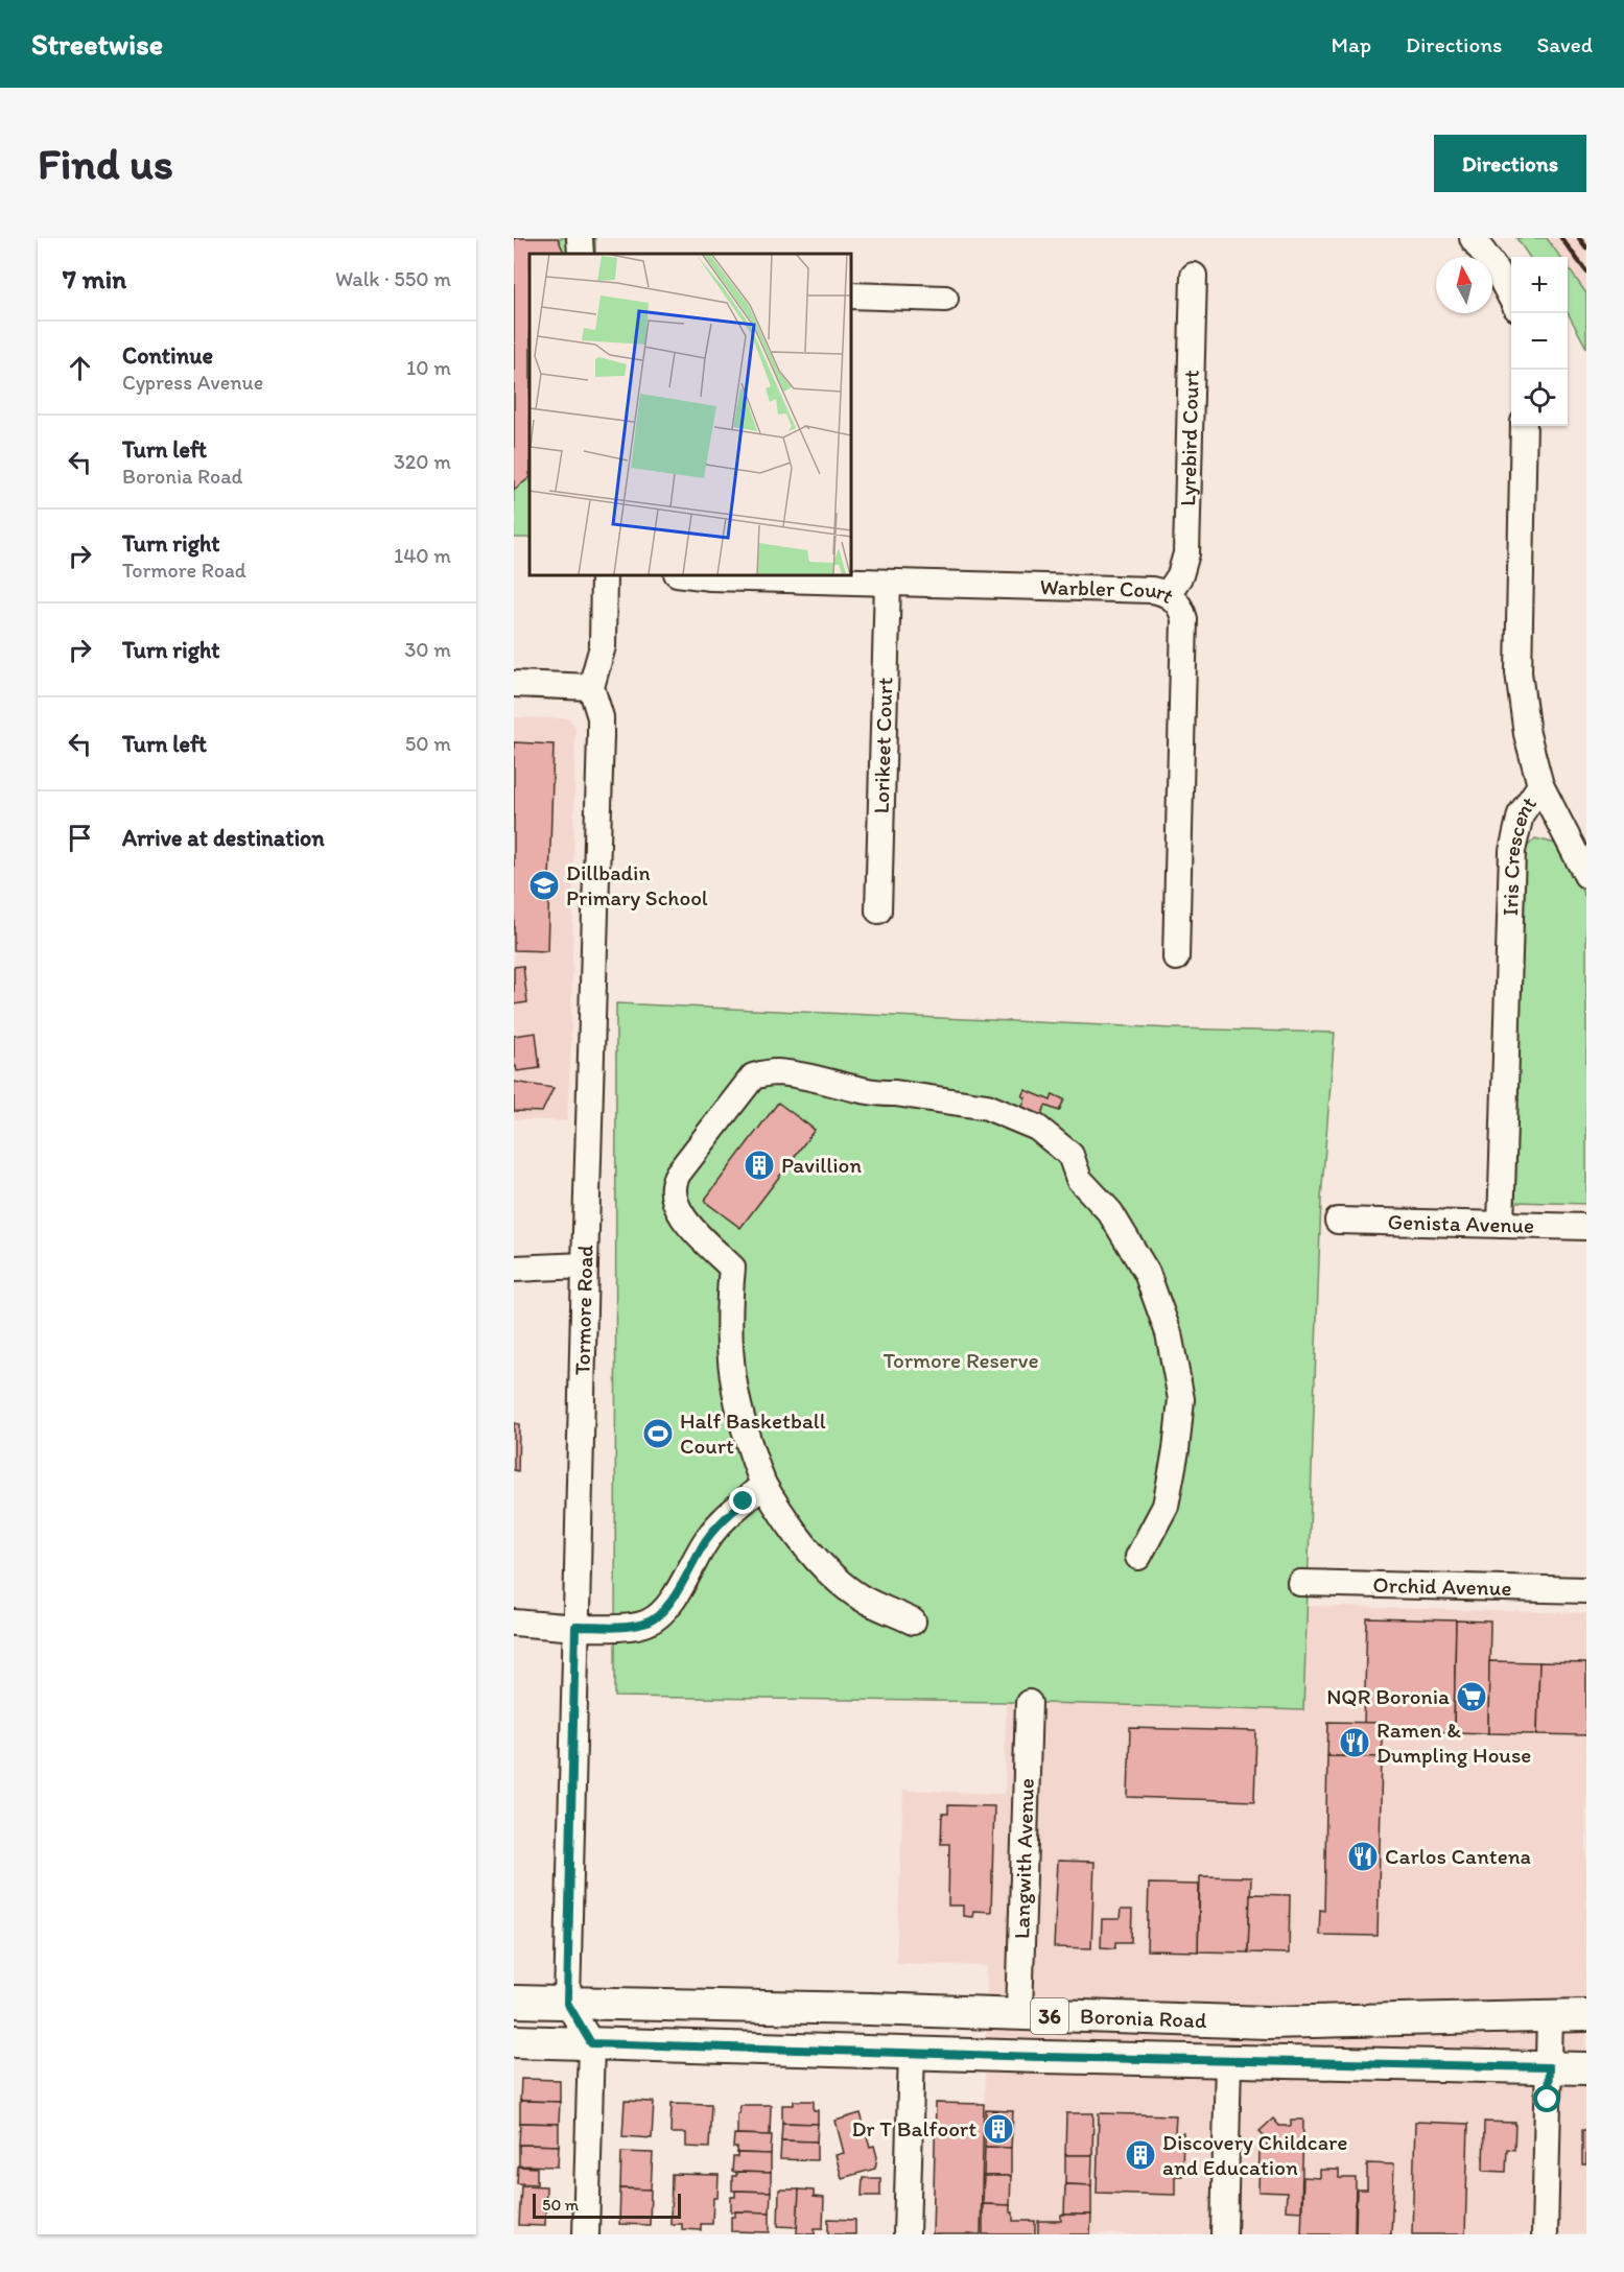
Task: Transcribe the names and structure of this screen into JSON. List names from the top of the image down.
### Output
{
  "streets": {
    "main road": ["36", "Boronia Road"],
    "street": [
      "Lyrebird Court",
      "Warbler Court",
      "Lorikeet Court",
      "Iris Crescent",
      "Genista Avenue",
      "Tormore Road",
      "Orchid Avenue",
      "Langwith Avenue"
    ]
  },
  "crossings": [
    ["Lyrebird Court", "Warbler Court"],
    ["Warbler Court", "Lorikeet Court"],
    ["Iris Crescent", "Genista Avenue"],
    ["Tormore Road", "Boronia Road"],
    ["Langwith Avenue", "Boronia Road"]
  ],
  "parks": ["Tormore Reserve"],
  "places": {
    "school or university": ["Dillbadin Primary School"],
    "building": ["Pavillion", "Dr T Balfoort", "Discovery Childcare and Education"],
    "sports": ["Half Basketball Court"],
    "supermarket": ["NQR Boronia"],
    "restaurant": ["Ramen & Dumpling House", "Carlos Cantena"]
  },
  "scale_bar": "50 m",
  "north": "top",
  "page": {
    "header": "Streetwise",
    "nav": ["Map", "Directions", "Saved"],
    "buttons": "Directions",
    "title": "Find us",
    "heading": ["7 min", "Walk · 550 m"],
    "map_buttons": ["+", "−"],
    "list": [
      ["Continue", "Cypress Avenue", "10 m"],
      ["Turn left", "Boronia Road", "320 m"],
      ["Turn right", "Tormore Road", "140 m"],
      ["Turn right", "30 m"],
      ["Turn left", "50 m"],
      "Arrive at destination"
    ],
    "scale": "50 m"
  }
}
